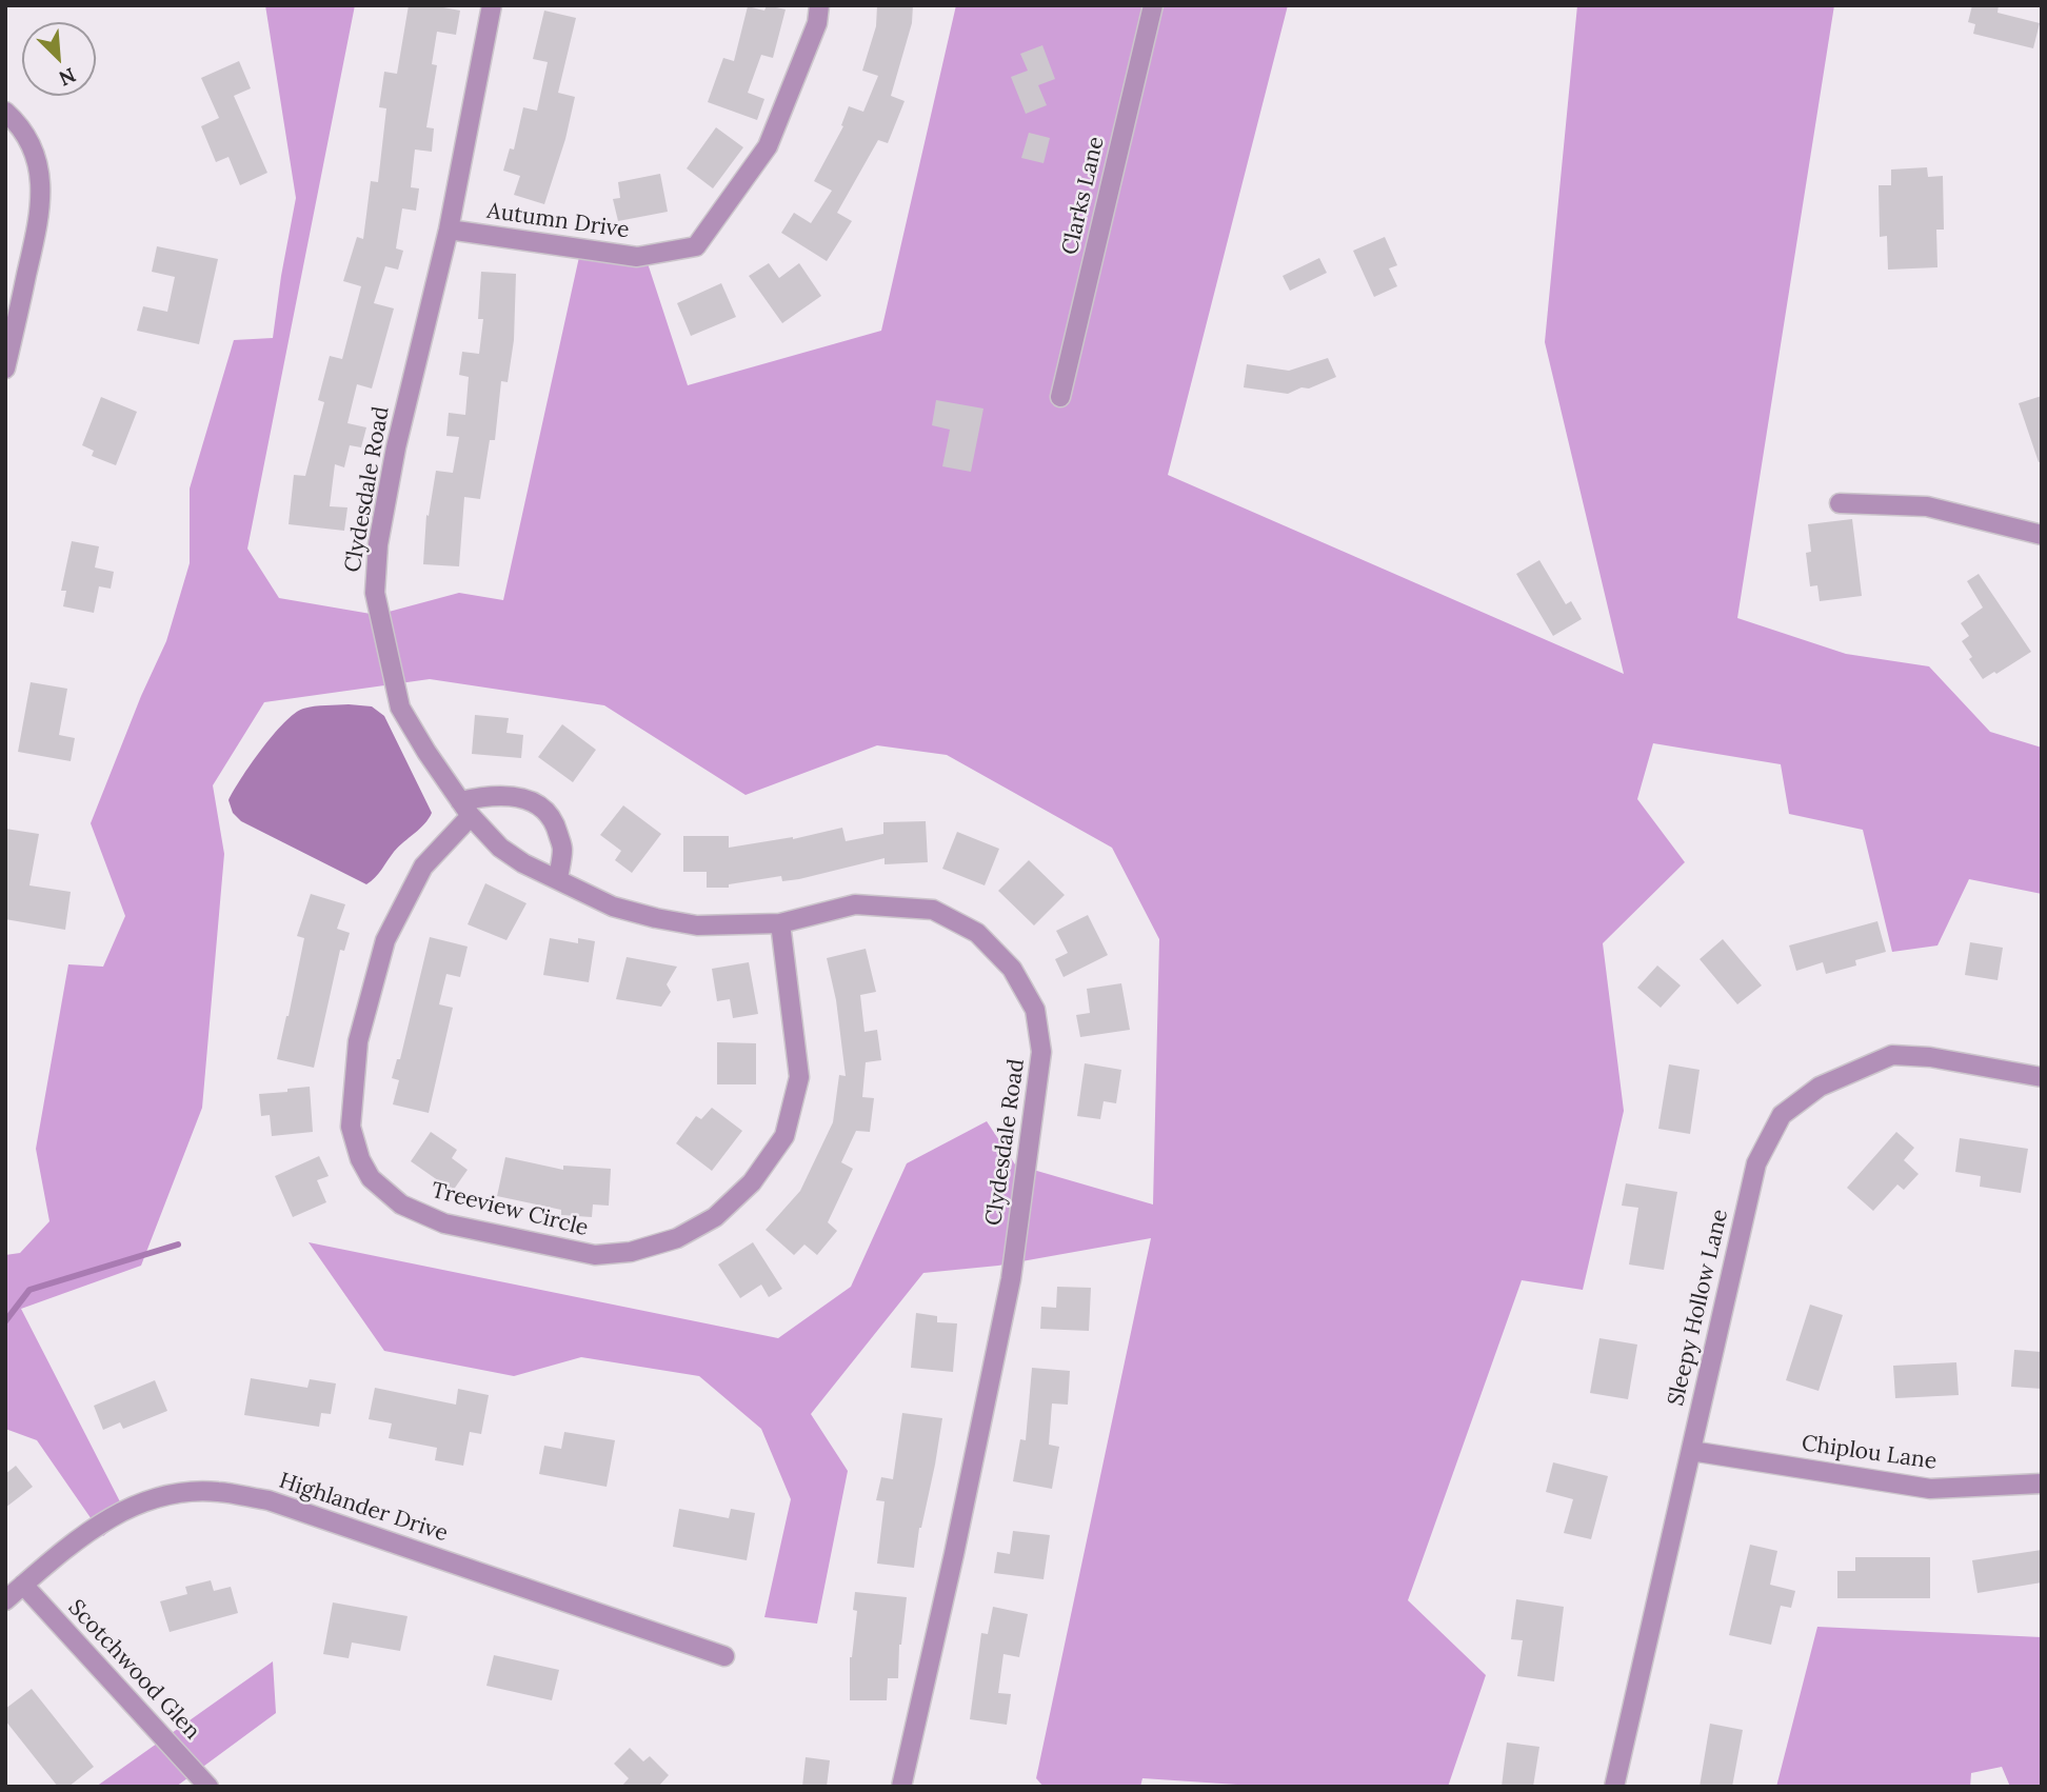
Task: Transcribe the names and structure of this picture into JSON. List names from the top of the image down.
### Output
{
  "streets": {
    "street": [
      "Clarks Lane",
      "Autumn Drive",
      "Clydesdale Road",
      "Treeview Circle",
      "Sleepy Hollow Lane",
      "Chiplou Lane",
      "Highlander Drive",
      "Scotchwood Glen"
    ]
  },
  "crossings": [
    ["Autumn Drive", "Clydesdale Road"],
    ["Clydesdale Road", "Treeview Circle"],
    ["Sleepy Hollow Lane", "Chiplou Lane"],
    ["Highlander Drive", "Scotchwood Glen"]
  ],
  "north": "bottom right"
}
